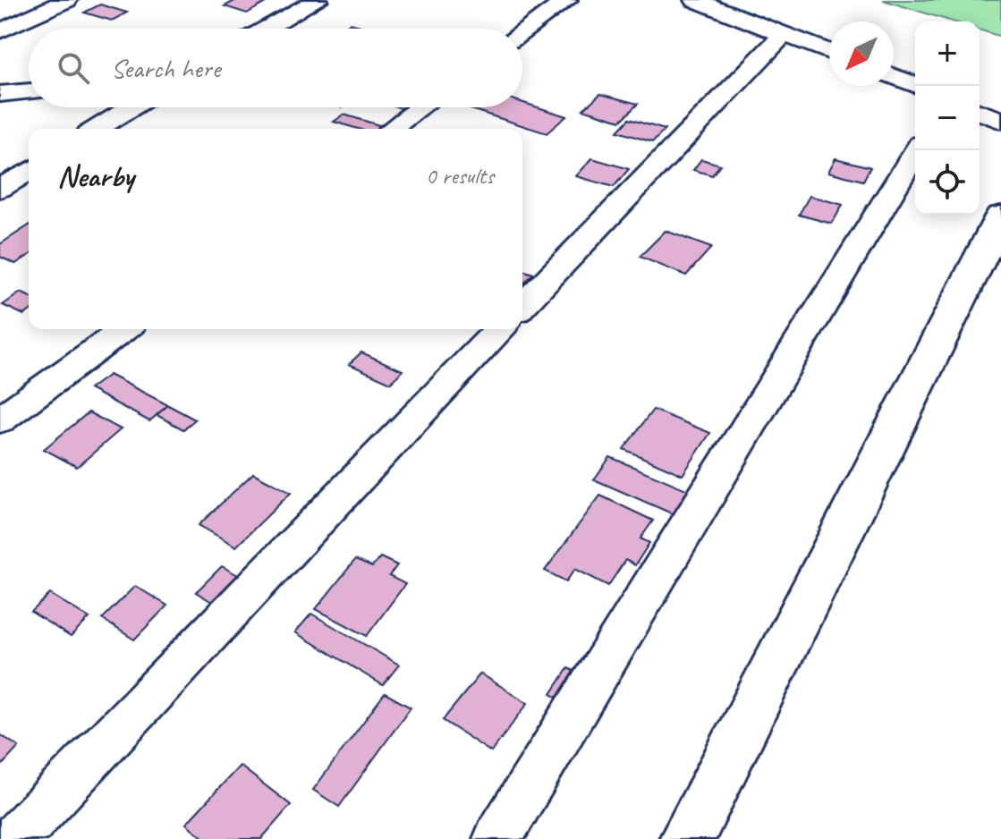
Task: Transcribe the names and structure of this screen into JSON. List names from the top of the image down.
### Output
{
  "north": "bottom left",
  "page": {
    "map_buttons": ["+", "−"],
    "search": "Search here",
    "heading": ["Nearby", "0 results"]
  }
}
